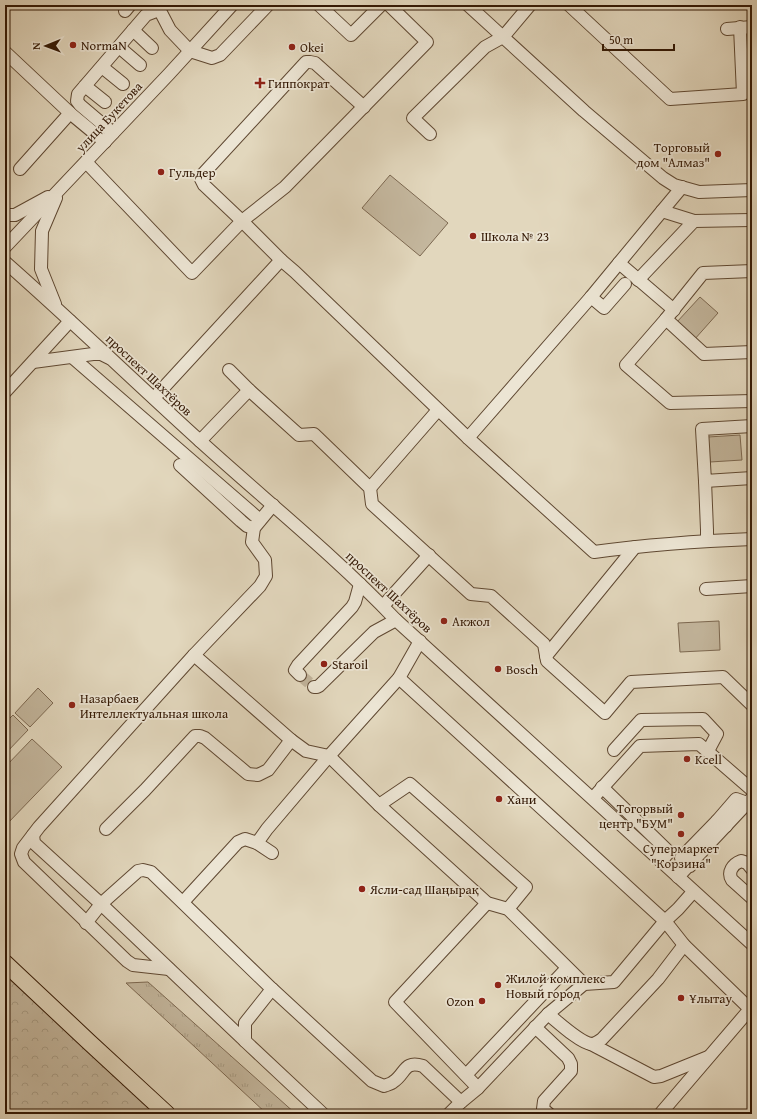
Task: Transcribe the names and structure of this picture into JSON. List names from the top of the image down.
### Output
{
  "streets": {
    "street": ["улица Букетова", "проспект Шахтёров"]
  },
  "places": {
    "other": [
      "NormaN",
      "Okei",
      "Торговый дом \"Алмаз\"",
      "Гульдер",
      "Школа № 23",
      "Акжол",
      "Staroil",
      "Bosch",
      "Назарбаев Интеллектуальная школа",
      "Kcell",
      "Хани",
      "Тогорвый центр \"БУМ\"",
      "Супермаркет \"Корзина\"",
      "Ясли-сад Шаңырақ",
      "Жилой комплекс Новый город",
      "Ұлытау",
      "Ozon"
    ],
    "health": ["Гиппократ"]
  },
  "scale_bar": "50 m",
  "north": "left"
}
